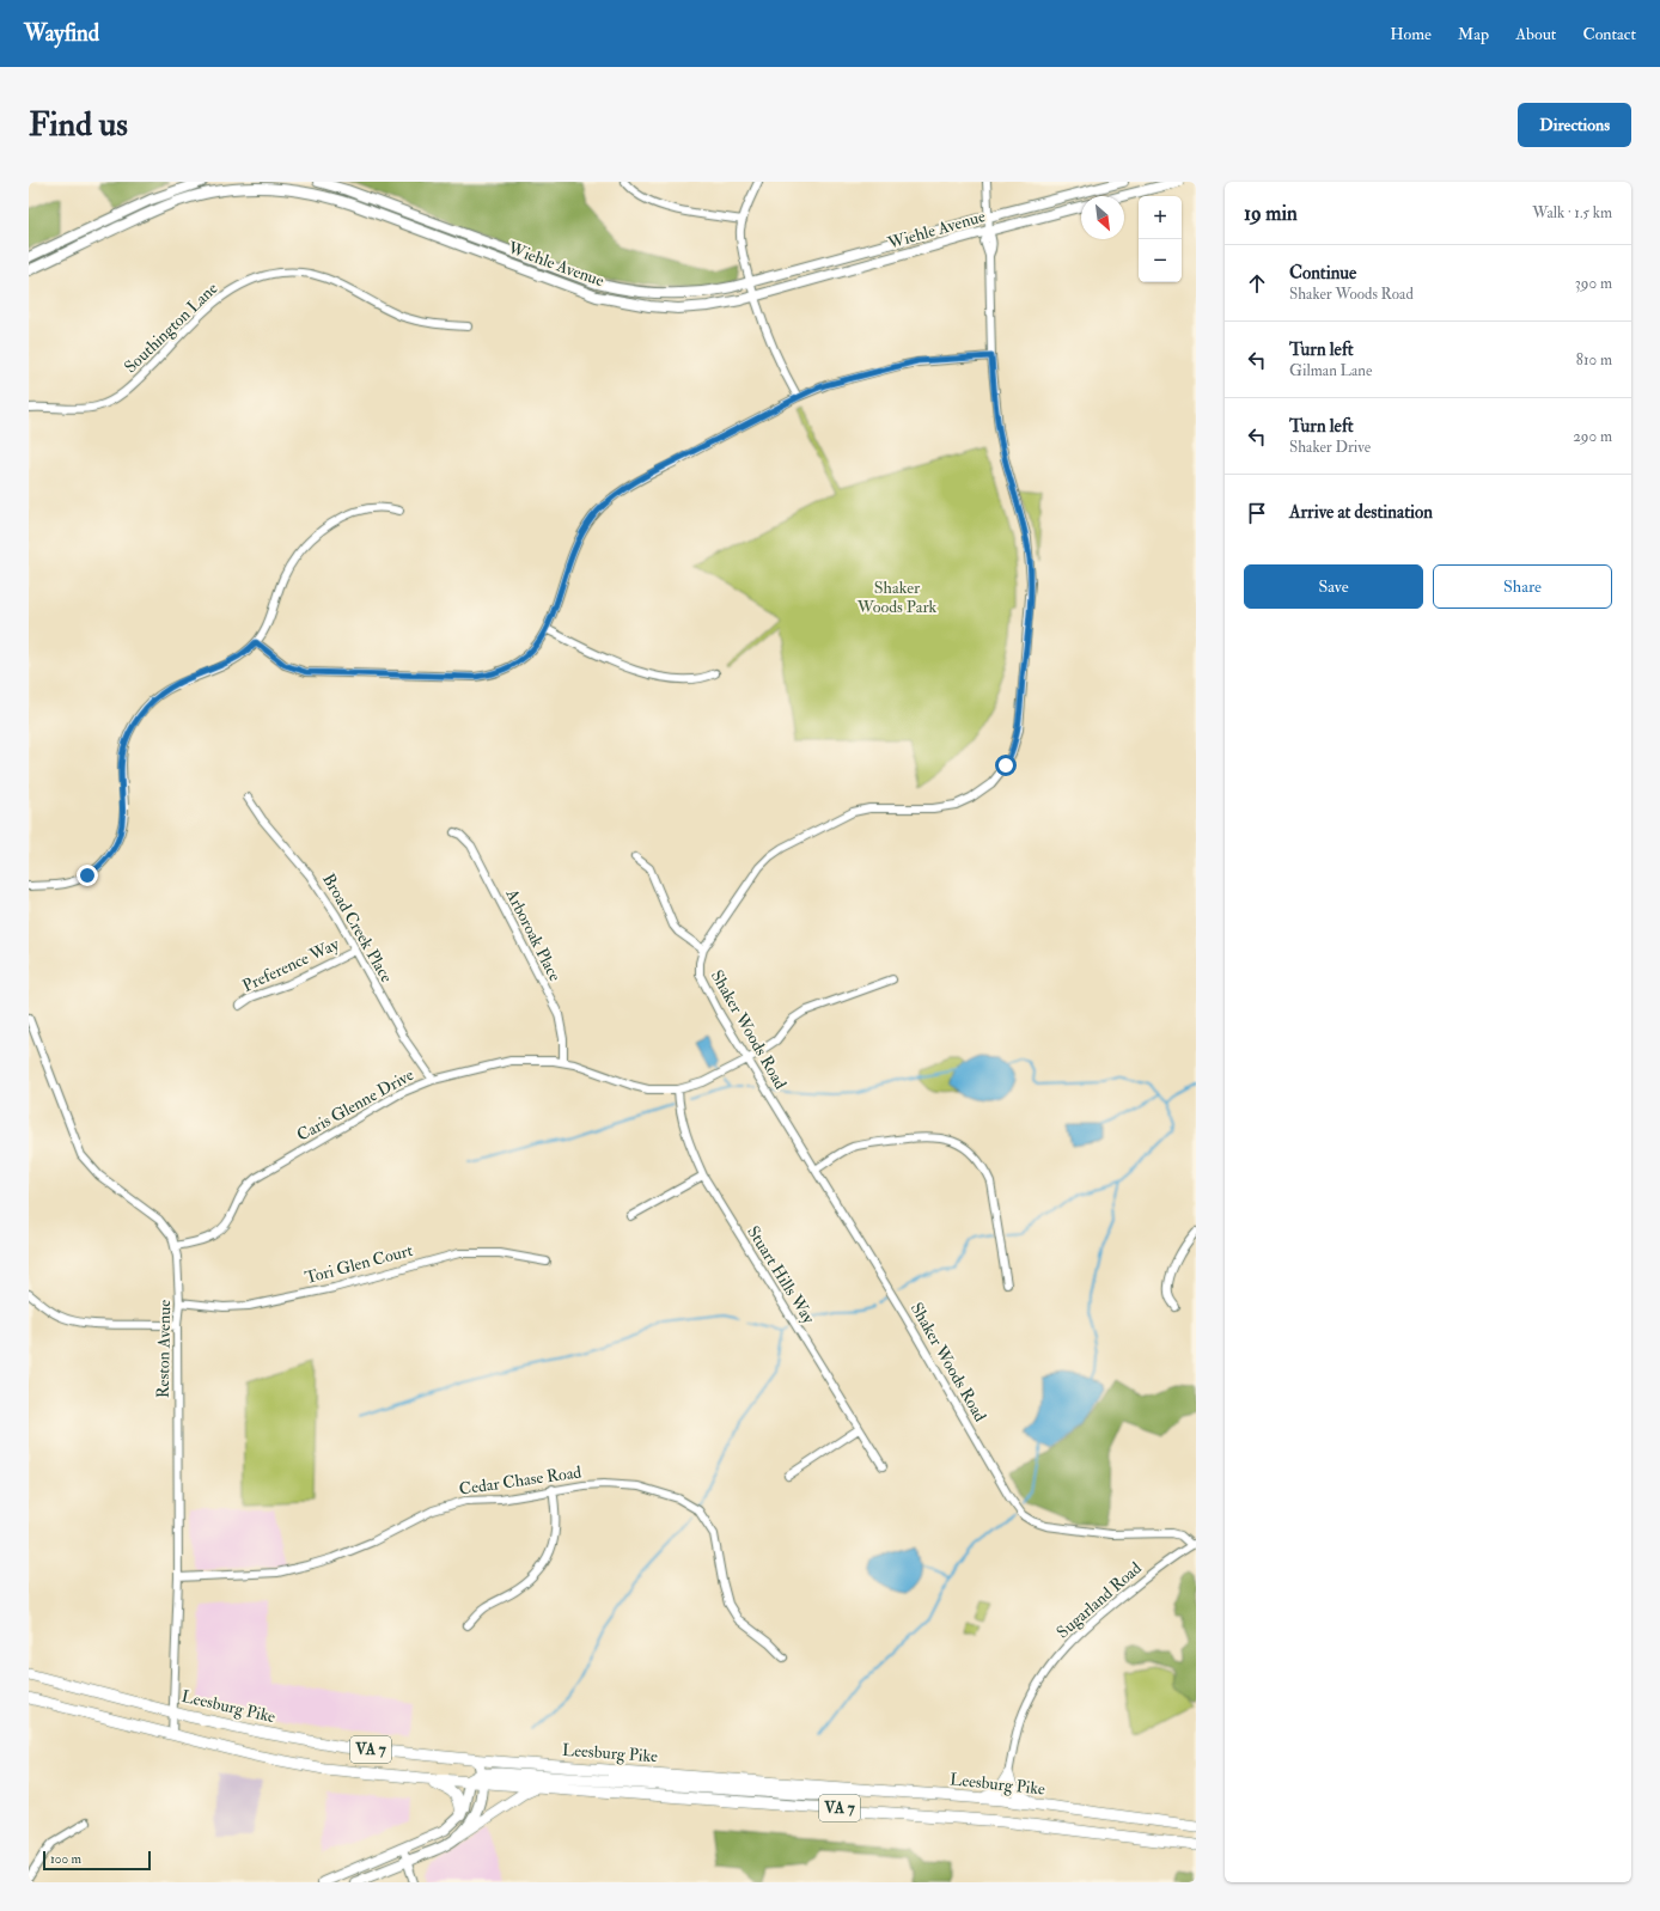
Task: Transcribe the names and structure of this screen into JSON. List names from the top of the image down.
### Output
{
  "streets": {
    "highway": ["Leesburg Pike", "VA 7"],
    "main road": ["Wiehle Avenue"],
    "street": [
      "Southington Lane",
      "Broad Creek Place",
      "Arboroak Place",
      "Preference Way",
      "Shaker Woods Road",
      "Caris Glenne Drive",
      "Tori Glen Court",
      "Stuart Hills Way",
      "Reston Avenue",
      "Cedar Chase Road",
      "Sugarland Road"
    ]
  },
  "crossings": [
    ["Wiehle Avenue", "Shaker Woods Road"],
    ["Broad Creek Place", "Preference Way"],
    ["Broad Creek Place", "Caris Glenne Drive"],
    ["Arboroak Place", "Caris Glenne Drive"],
    ["Shaker Woods Road", "Caris Glenne Drive"],
    ["Shaker Woods Road", "Sugarland Road"],
    ["Caris Glenne Drive", "Stuart Hills Way"],
    ["Caris Glenne Drive", "Reston Avenue"],
    ["Tori Glen Court", "Reston Avenue"],
    ["Reston Avenue", "Cedar Chase Road"],
    ["Reston Avenue", "Leesburg Pike"],
    ["Reston Avenue", "VA 7"]
  ],
  "parks": ["Shaker Woods Park"],
  "scale_bar": "100 m",
  "north": "bottom right",
  "page": {
    "header": "Wayfind",
    "nav": [
      "Home",
      "Map",
      "About",
      "Contact"
    ],
    "buttons": [
      "Directions",
      ["Save", "Share"]
    ],
    "title": "Find us",
    "heading": ["19 min", "Walk · 1.5 km"],
    "map_buttons": ["+", "−"],
    "list": [
      ["Continue", "Shaker Woods Road", "390 m"],
      ["Turn left", "Gilman Lane", "810 m"],
      ["Turn left", "Shaker Drive", "290 m"],
      "Arrive at destination"
    ],
    "scale": "100 m"
  }
}
